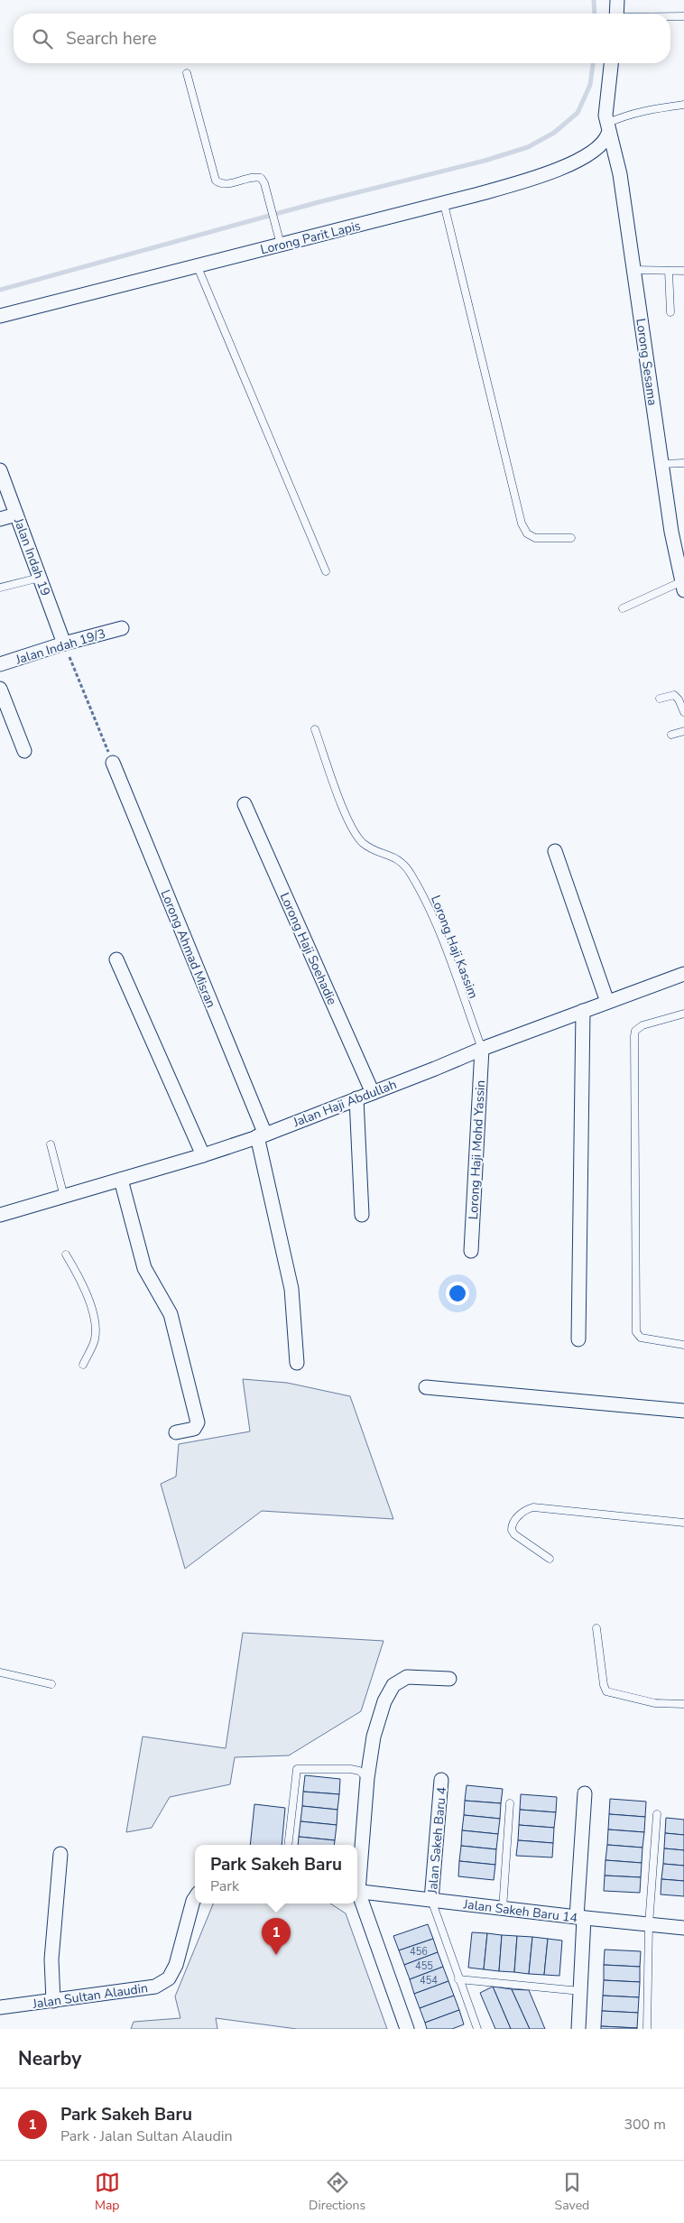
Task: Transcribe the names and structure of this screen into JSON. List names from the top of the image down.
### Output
{
  "streets": {
    "street": [
      "Lorong Parit Lapis",
      "Lorong Sesama",
      "Jalan Indah 19",
      "Jalan Indah 19/3",
      "Lorong Ahmad Misran",
      "Lorong Haji Soehadie",
      "Jalan Haji Abdullah",
      "Lorong Haji Mohd Yassin",
      "Jalan Sakeh Baru 4",
      "Jalan Sakeh Baru 14",
      "Jalan Sultan Alaudin"
    ],
    "lane": ["Lorong Haji Kassim"]
  },
  "crossings": [
    ["Lorong Parit Lapis", "Lorong Sesama"],
    ["Jalan Indah 19", "Jalan Indah 19/3"],
    ["Lorong Haji Kassim", "Jalan Haji Abdullah"],
    ["Lorong Haji Kassim", "Lorong Haji Mohd Yassin"],
    ["Lorong Ahmad Misran", "Jalan Haji Abdullah"],
    ["Lorong Haji Soehadie", "Jalan Haji Abdullah"],
    ["Jalan Haji Abdullah", "Lorong Haji Mohd Yassin"],
    ["Jalan Sakeh Baru 4", "Jalan Sakeh Baru 14"]
  ],
  "house_numbers": ["456", "455", "454"],
  "page": {
    "search": "Search here",
    "popup": ["Park Sakeh Baru", "Park"],
    "pins": "1",
    "heading": "Nearby",
    "list": [
      {
        "mark": "1",
        "name": "Park Sakeh Baru",
        "note": "Park · Jalan Sultan Alaudin",
        "value": "300 m"
      }
    ],
    "nav": ["Map", "Directions", "Saved"]
  }
}
